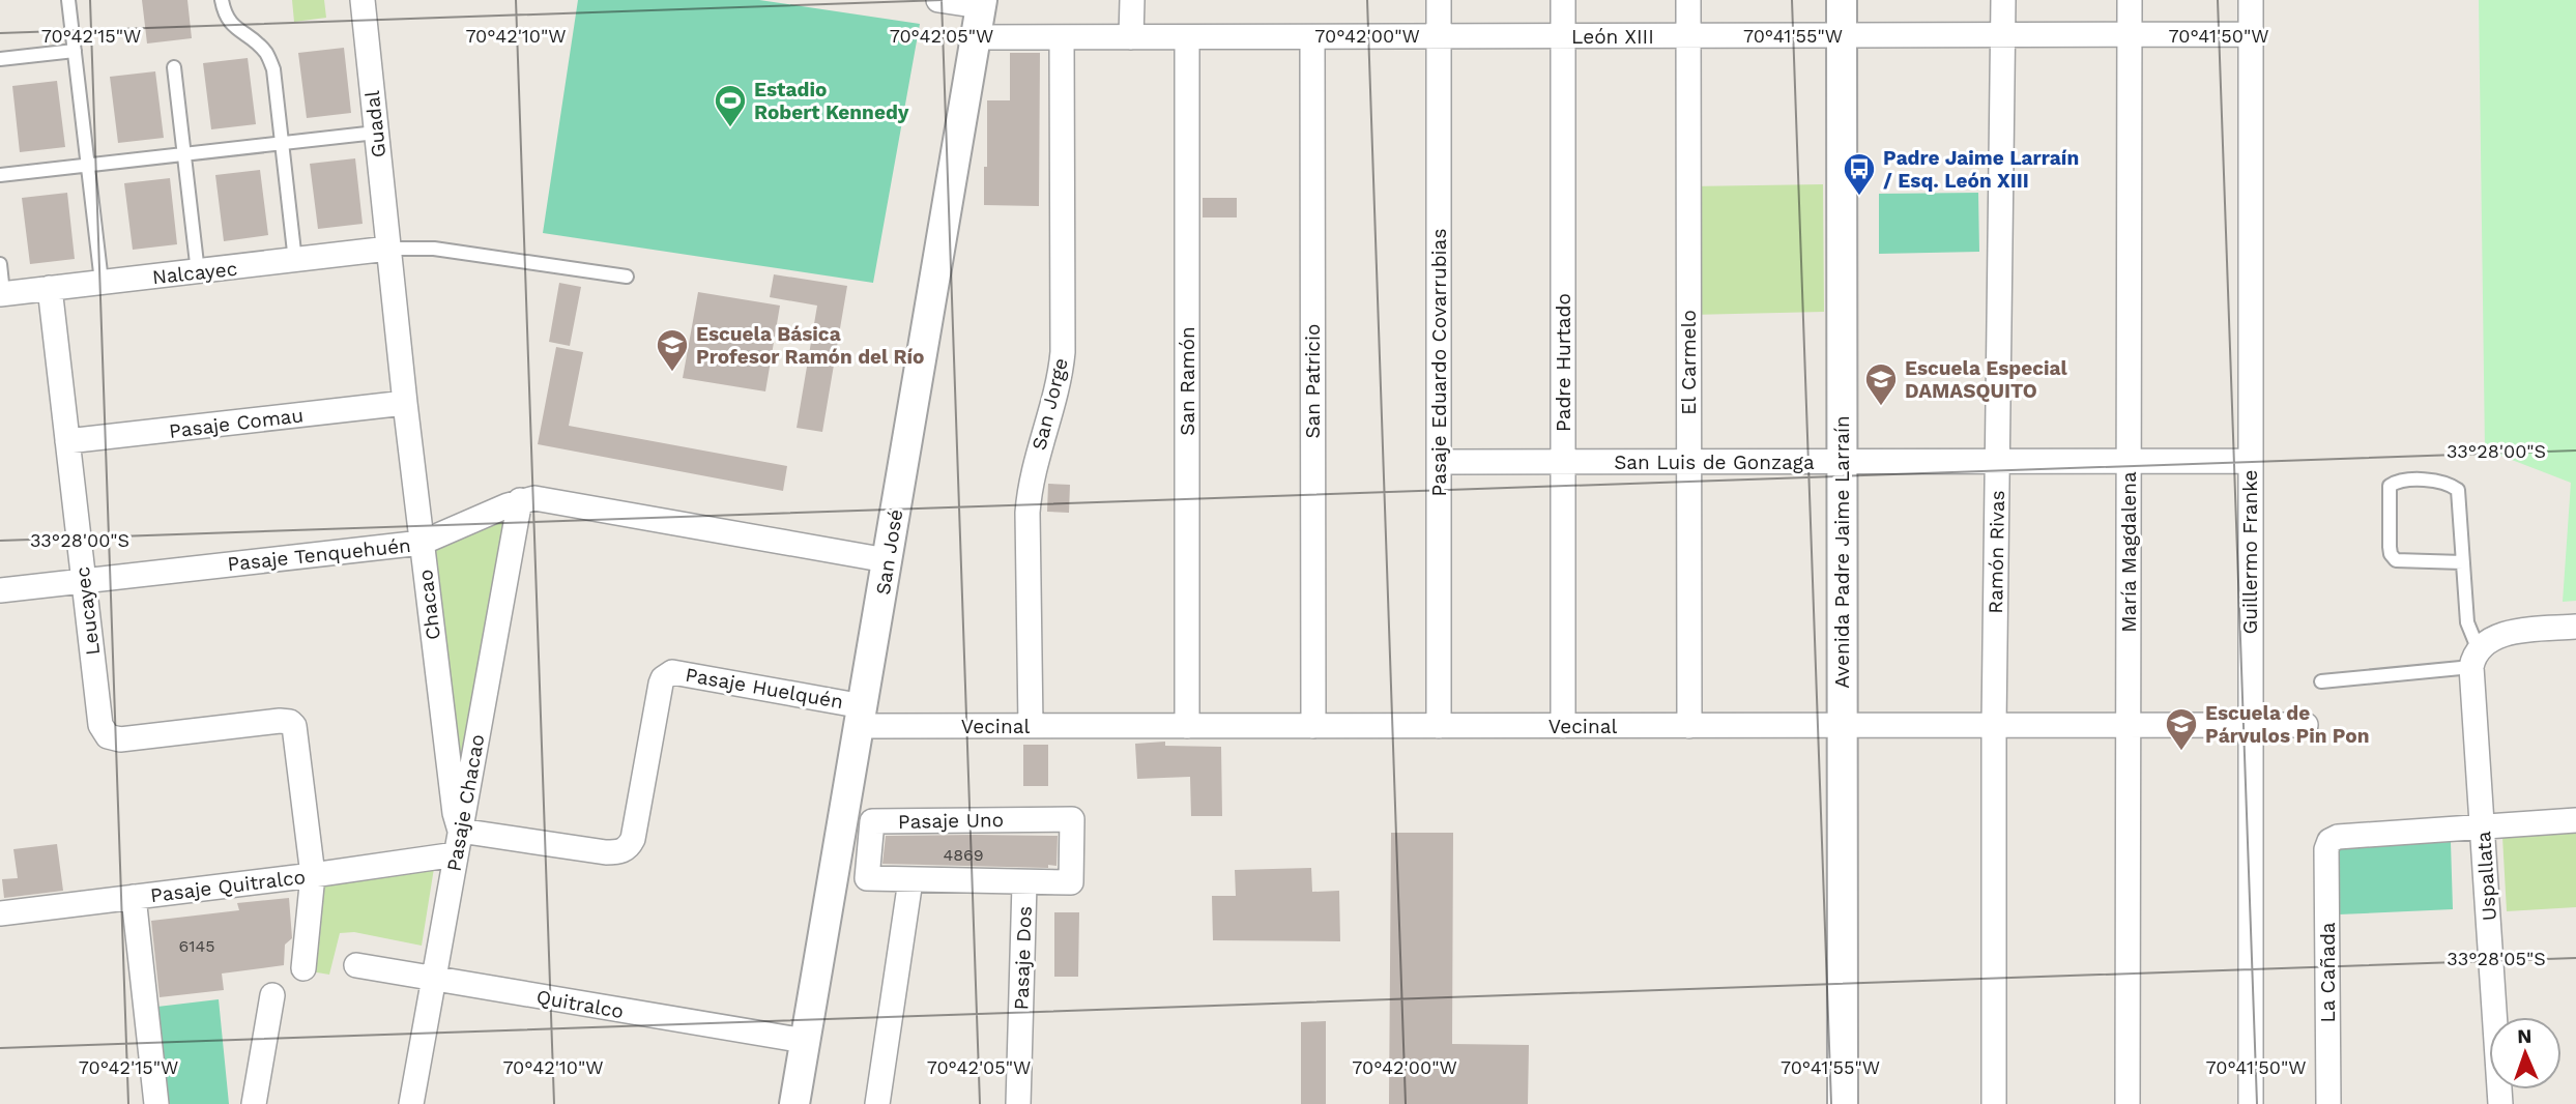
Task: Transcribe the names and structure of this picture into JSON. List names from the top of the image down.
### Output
{
  "streets": {
    "street": [
      "León XIII",
      "Guadal",
      "Nalcayec",
      "Pasaje Eduardo Covarrubias",
      "Padre Hurtado",
      "El Carmelo",
      "San Ramón",
      "San Patricio",
      "San Jorge",
      "Pasaje Comau",
      "San Luis de Gonzaga",
      "San José",
      "Avenida Padre Jaime Larraín",
      "Ramón Rivas",
      "María Magdalena",
      "Guillermo Franke",
      "Pasaje Tenquehuén",
      "Chacao",
      "Leucayec",
      "Pasaje Huelquén",
      "Vecinal",
      "Pasaje Chacao",
      "Pasaje Uno",
      "Uspallata",
      "Pasaje Quitralco",
      "Pasaje Dos",
      "La Cañada",
      "Quitralco"
    ]
  },
  "crossings": [
    ["León XIII", "Pasaje Eduardo Covarrubias"],
    ["León XIII", "Padre Hurtado"],
    ["León XIII", "El Carmelo"],
    ["León XIII", "San Ramón"],
    ["León XIII", "San Patricio"],
    ["León XIII", "San Jorge"],
    ["León XIII", "San José"],
    ["León XIII", "Avenida Padre Jaime Larraín"],
    ["León XIII", "Ramón Rivas"],
    ["León XIII", "María Magdalena"],
    ["León XIII", "Guillermo Franke"],
    ["Guadal", "Nalcayec"],
    ["Guadal", "Chacao"],
    ["Nalcayec", "Chacao"],
    ["Nalcayec", "Leucayec"],
    ["Pasaje Eduardo Covarrubias", "San Luis de Gonzaga"],
    ["Pasaje Eduardo Covarrubias", "Vecinal"],
    ["Padre Hurtado", "San Luis de Gonzaga"],
    ["Padre Hurtado", "Vecinal"],
    ["El Carmelo", "San Luis de Gonzaga"],
    ["El Carmelo", "Vecinal"],
    ["San Ramón", "Vecinal"],
    ["San Patricio", "Vecinal"],
    ["San Jorge", "Vecinal"],
    ["Pasaje Comau", "Chacao"],
    ["Pasaje Comau", "Leucayec"],
    ["San Luis de Gonzaga", "Avenida Padre Jaime Larraín"],
    ["San Luis de Gonzaga", "Ramón Rivas"],
    ["San Luis de Gonzaga", "María Magdalena"],
    ["San Luis de Gonzaga", "Guillermo Franke"],
    ["San José", "Pasaje Tenquehuén"],
    ["San José", "Pasaje Huelquén"],
    ["San José", "Vecinal"],
    ["San José", "Quitralco"],
    ["Avenida Padre Jaime Larraín", "Vecinal"],
    ["Ramón Rivas", "Vecinal"],
    ["María Magdalena", "Vecinal"],
    ["Guillermo Franke", "Vecinal"],
    ["Pasaje Tenquehuén", "Chacao"],
    ["Pasaje Tenquehuén", "Leucayec"],
    ["Pasaje Tenquehuén", "Pasaje Chacao"],
    ["Chacao", "Pasaje Huelquén"],
    ["Chacao", "Pasaje Chacao"],
    ["Leucayec", "Pasaje Quitralco"],
    ["Pasaje Huelquén", "Vecinal"],
    ["Pasaje Huelquén", "Pasaje Chacao"],
    ["Pasaje Chacao", "Pasaje Quitralco"],
    ["Pasaje Chacao", "Quitralco"],
    ["Pasaje Uno", "Pasaje Dos"],
    ["Uspallata", "La Cañada"]
  ],
  "places": {
    "sports": ["Estadio Robert Kennedy"],
    "bus stop": ["Padre Jaime Larraín / Esq. León XIII"],
    "school or university": ["Escuela Básica Profesor Ramón del Río", "Escuela Especial DAMASQUITO", "Escuela de Párvulos Pin Pon"]
  },
  "house_numbers": ["4869", "6145"],
  "north": "top",
  "coordinates": [
    "70°42'15\"W",
    "70°42'10\"W",
    "70°42'05\"W",
    "70°42'00\"W",
    "70°41'55\"W",
    "70°41'50\"W",
    "33°28'00\"S",
    "33°28'05\"S"
  ]
}
